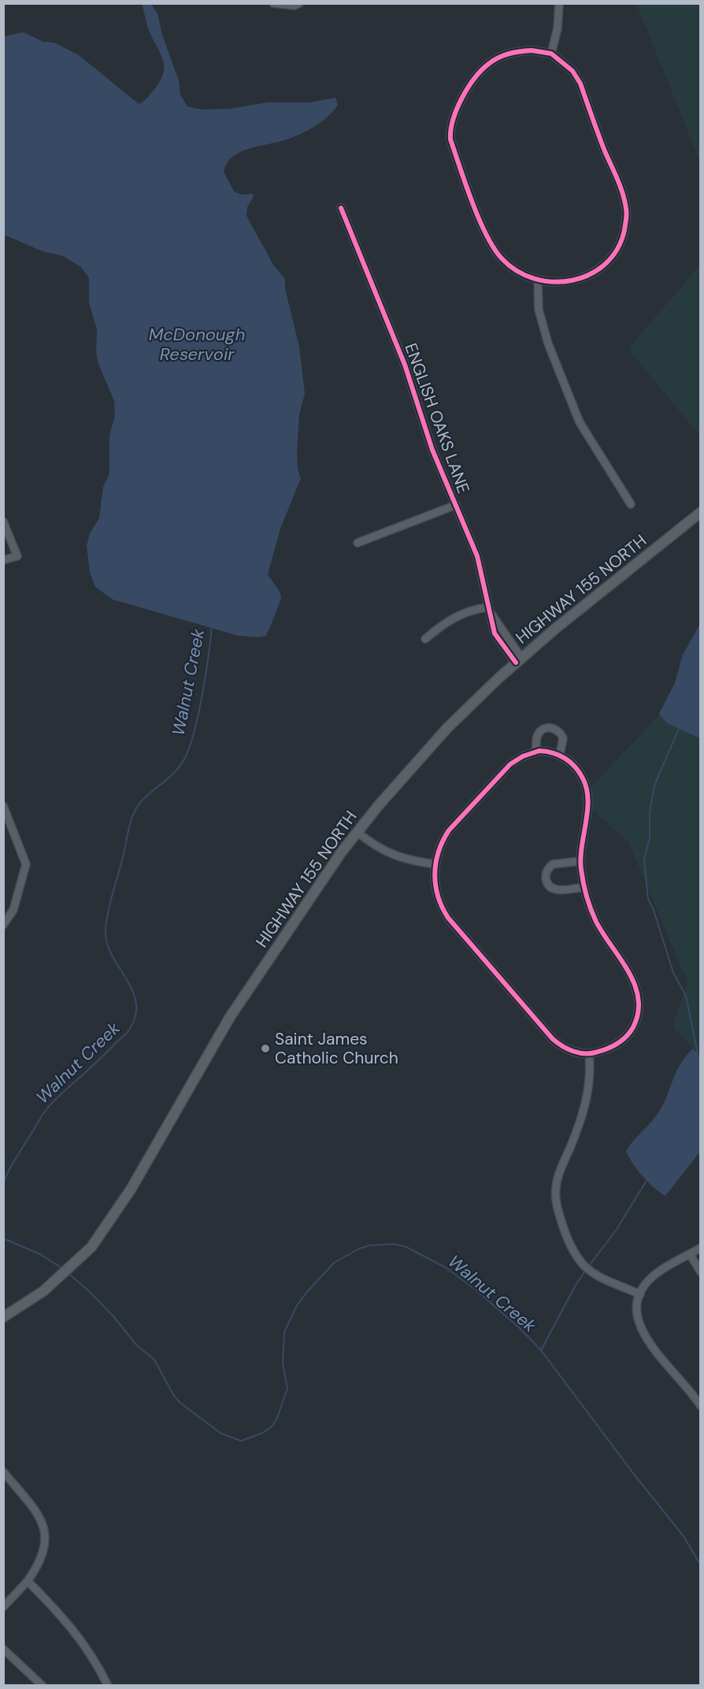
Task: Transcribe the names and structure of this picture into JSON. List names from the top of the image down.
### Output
{
  "streets": {
    "main road": ["HIGHWAY 155 NORTH"],
    "street": ["ENGLISH OAKS LANE"]
  },
  "crossings": [
    ["ENGLISH OAKS LANE", "HIGHWAY 155 NORTH"]
  ],
  "water": ["McDonough Reservoir", "Walnut Creek"],
  "places": ["Saint James Catholic Church"]
}
